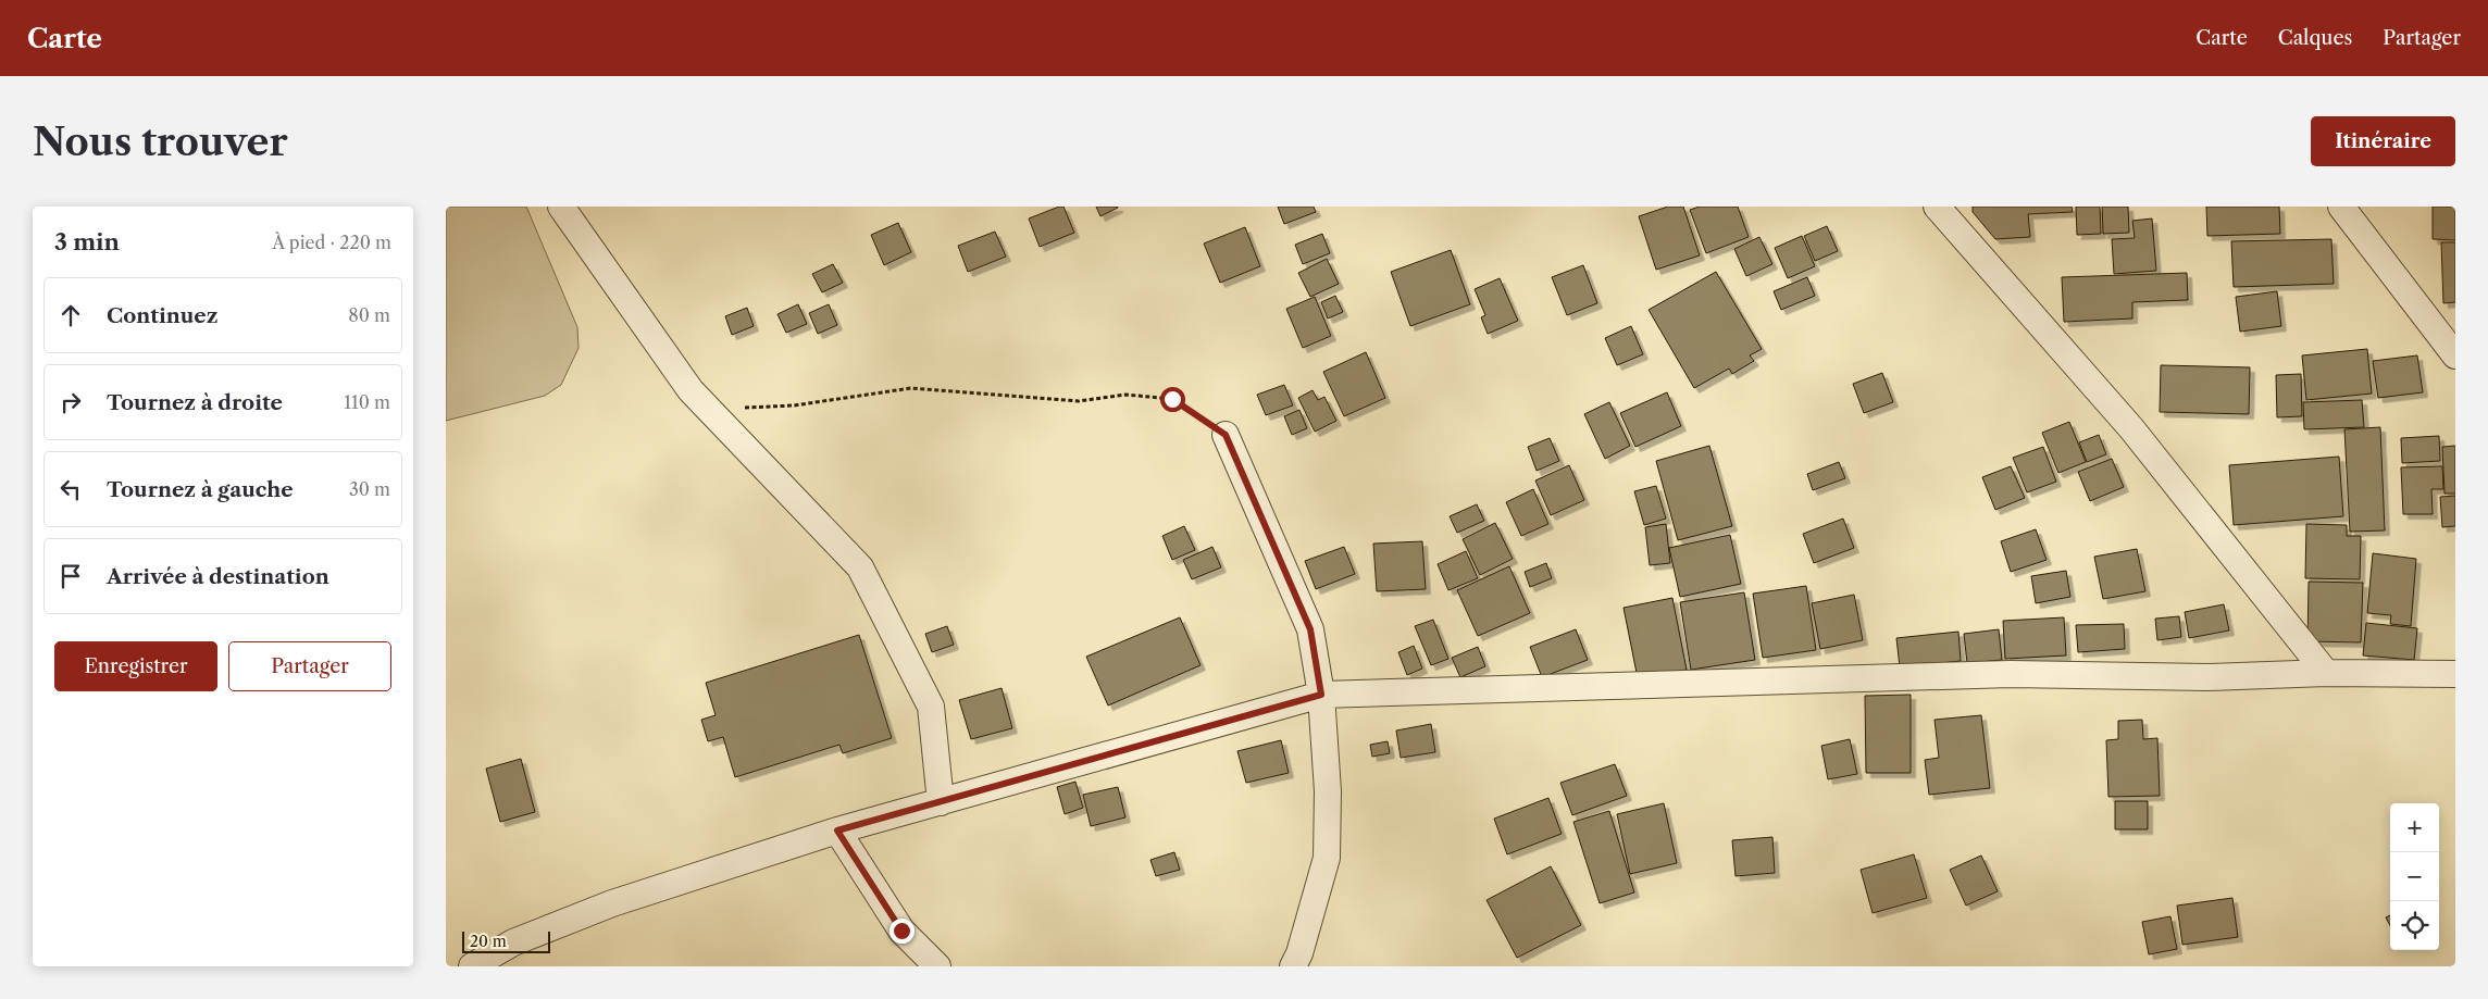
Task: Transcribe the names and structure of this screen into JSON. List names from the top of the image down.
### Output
{
  "scale_bar": "20 m",
  "page": {
    "header": "Carte",
    "nav": ["Carte", "Calques", "Partager"],
    "buttons": [
      "Itinéraire",
      ["Enregistrer", "Partager"]
    ],
    "title": "Nous trouver",
    "heading": ["3 min", "À pied · 220 m"],
    "list": [
      ["Continuez", "80 m"],
      ["Tournez à droite", "110 m"],
      ["Tournez à gauche", "30 m"],
      "Arrivée à destination"
    ],
    "map_buttons": ["+", "−"],
    "scale": "20 m"
  }
}
